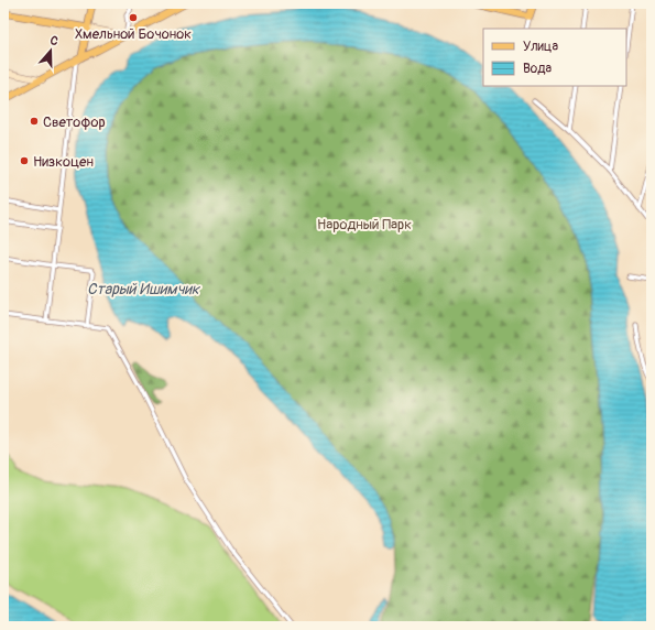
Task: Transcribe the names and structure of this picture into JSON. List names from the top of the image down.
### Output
{
  "water": ["Старый Ишимчик"],
  "parks": ["Народный Парк"],
  "places": ["Хмельной Бочонок", "Светофор", "Низкоцен"],
  "legend": ["Улица", "Вода"],
  "north": "top"
}
